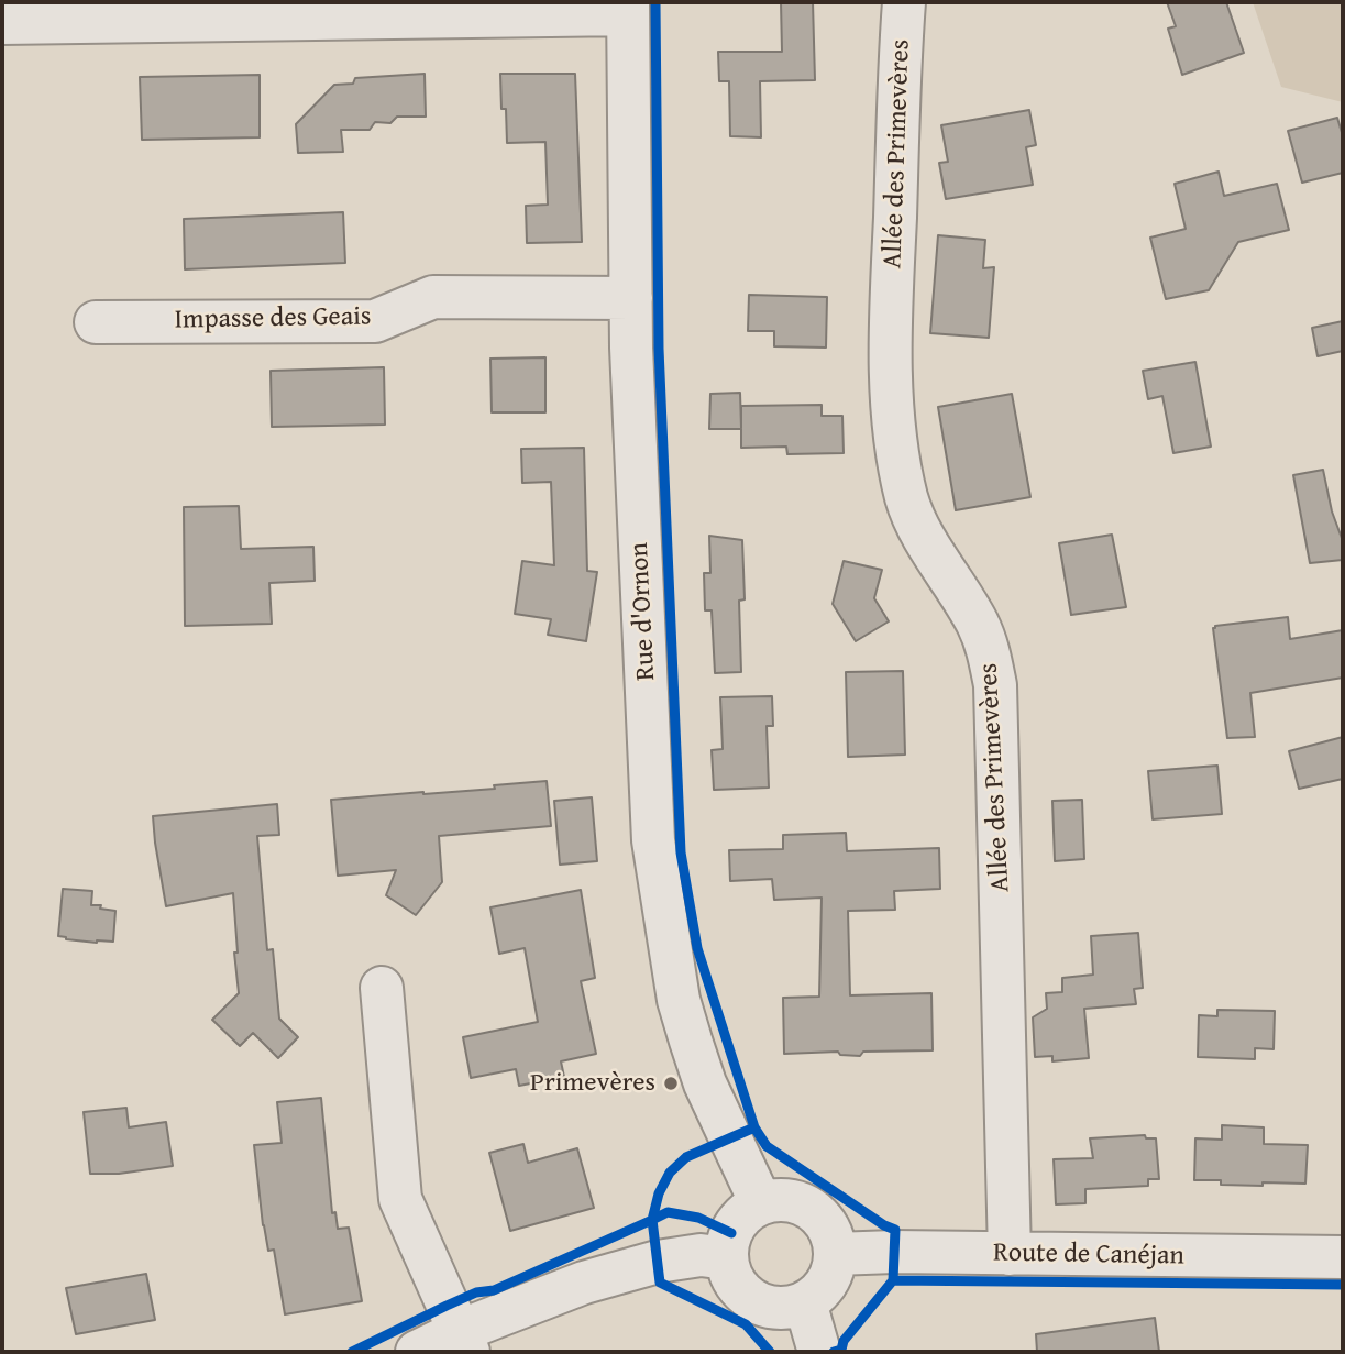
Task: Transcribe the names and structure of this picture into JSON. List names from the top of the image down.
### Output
{
  "streets": {
    "street": [
      "Allée des Primevères",
      "Impasse des Geais",
      "Rue d'Ornon",
      "Route de Canéjan"
    ]
  },
  "crossings": [
    ["Allée des Primevères", "Route de Canéjan"],
    ["Impasse des Geais", "Rue d'Ornon"],
    ["Rue d'Ornon", "Route de Canéjan"]
  ],
  "places": ["Primevères"]
}
